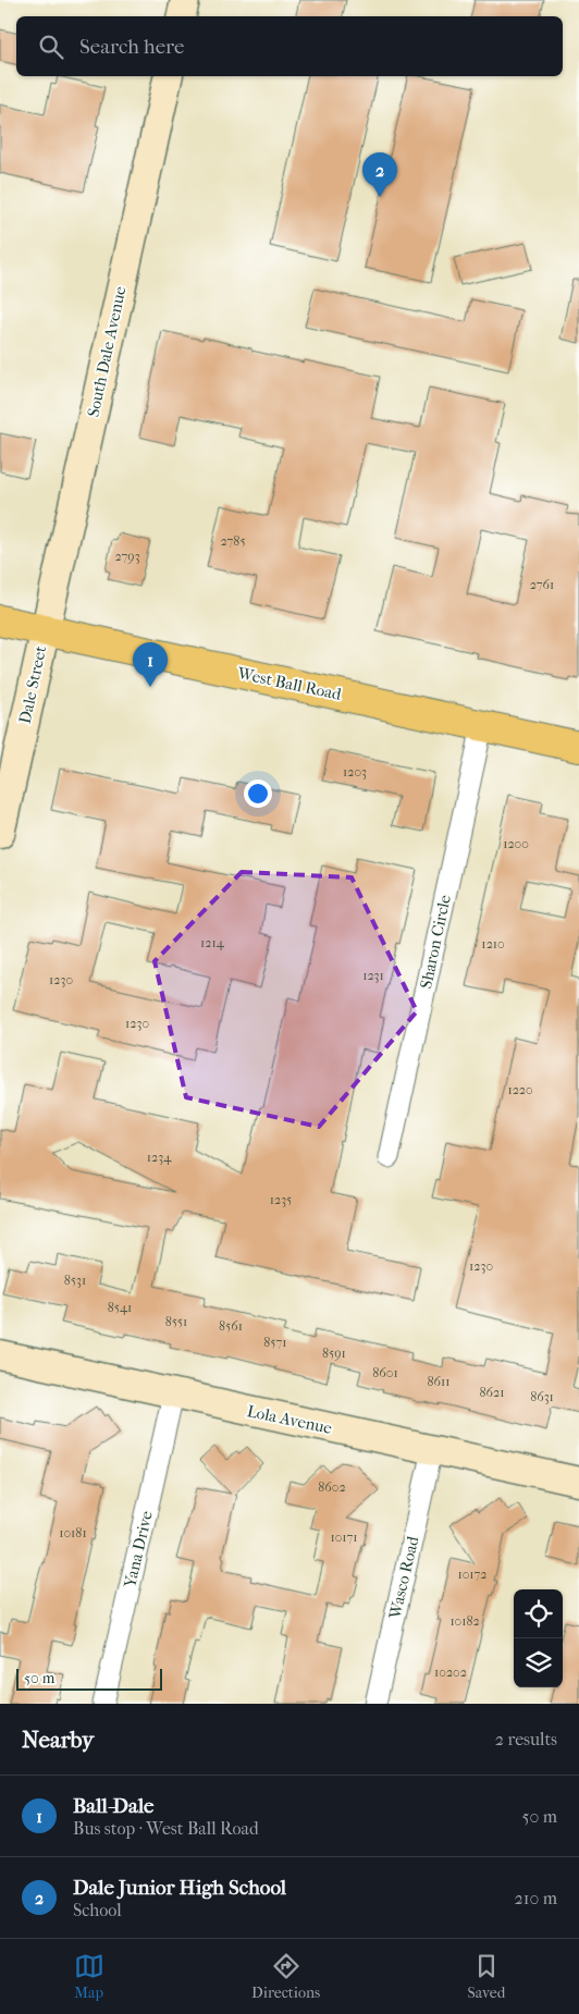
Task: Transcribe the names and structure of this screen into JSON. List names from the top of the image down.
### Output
{
  "streets": {
    "main road": ["West Ball Road"],
    "street": [
      "South Dale Avenue",
      "Dale Street",
      "Sharon Circle",
      "Lola Avenue",
      "Yana Drive",
      "Wasco Road"
    ]
  },
  "crossings": [
    ["South Dale Avenue", "West Ball Road"],
    ["South Dale Avenue", "Dale Street"],
    ["West Ball Road", "Dale Street"],
    ["West Ball Road", "Sharon Circle"],
    ["Lola Avenue", "Yana Drive"],
    ["Lola Avenue", "Wasco Road"]
  ],
  "house_numbers": [
    "2785",
    "2793",
    "2761",
    "1203",
    "1200",
    "1214",
    "1210",
    "1231",
    "1230",
    "1230",
    "1220",
    "1234",
    "1235",
    "1230",
    "8531",
    "8541",
    "8551",
    "8561",
    "8571",
    "8591",
    "8601",
    "8611",
    "8621",
    "8631",
    "8602",
    "10181",
    "10171",
    "10172",
    "10182",
    "10202"
  ],
  "scale_bar": "50 m",
  "page": {
    "search": "Search here",
    "pins": ["2", "1"],
    "scale": "50 m",
    "heading": ["Nearby", "2 results"],
    "list": [
      {
        "mark": "1",
        "name": "Ball-Dale",
        "note": "Bus stop · West Ball Road",
        "value": "50 m"
      },
      {
        "mark": "2",
        "name": "Dale Junior High School",
        "note": "School",
        "value": "210 m"
      }
    ],
    "nav": ["Map", "Directions", "Saved"]
  }
}
